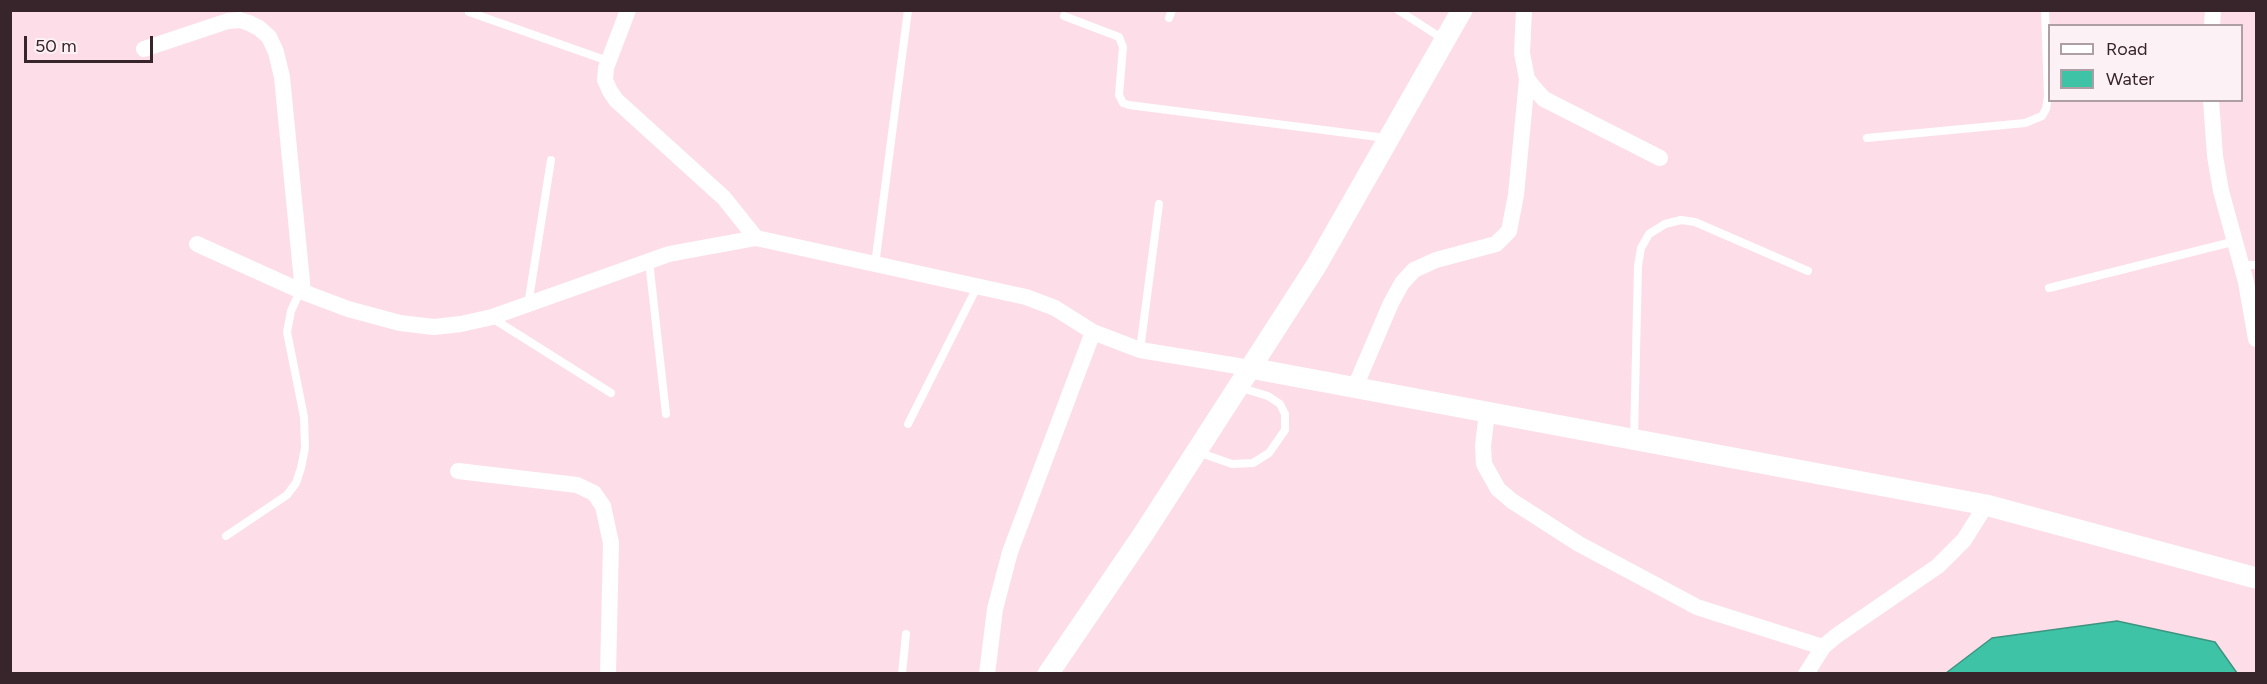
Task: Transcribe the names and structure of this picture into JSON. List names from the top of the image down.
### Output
{
  "legend": ["Road", "Water"],
  "scale_bar": "50 m"
}
